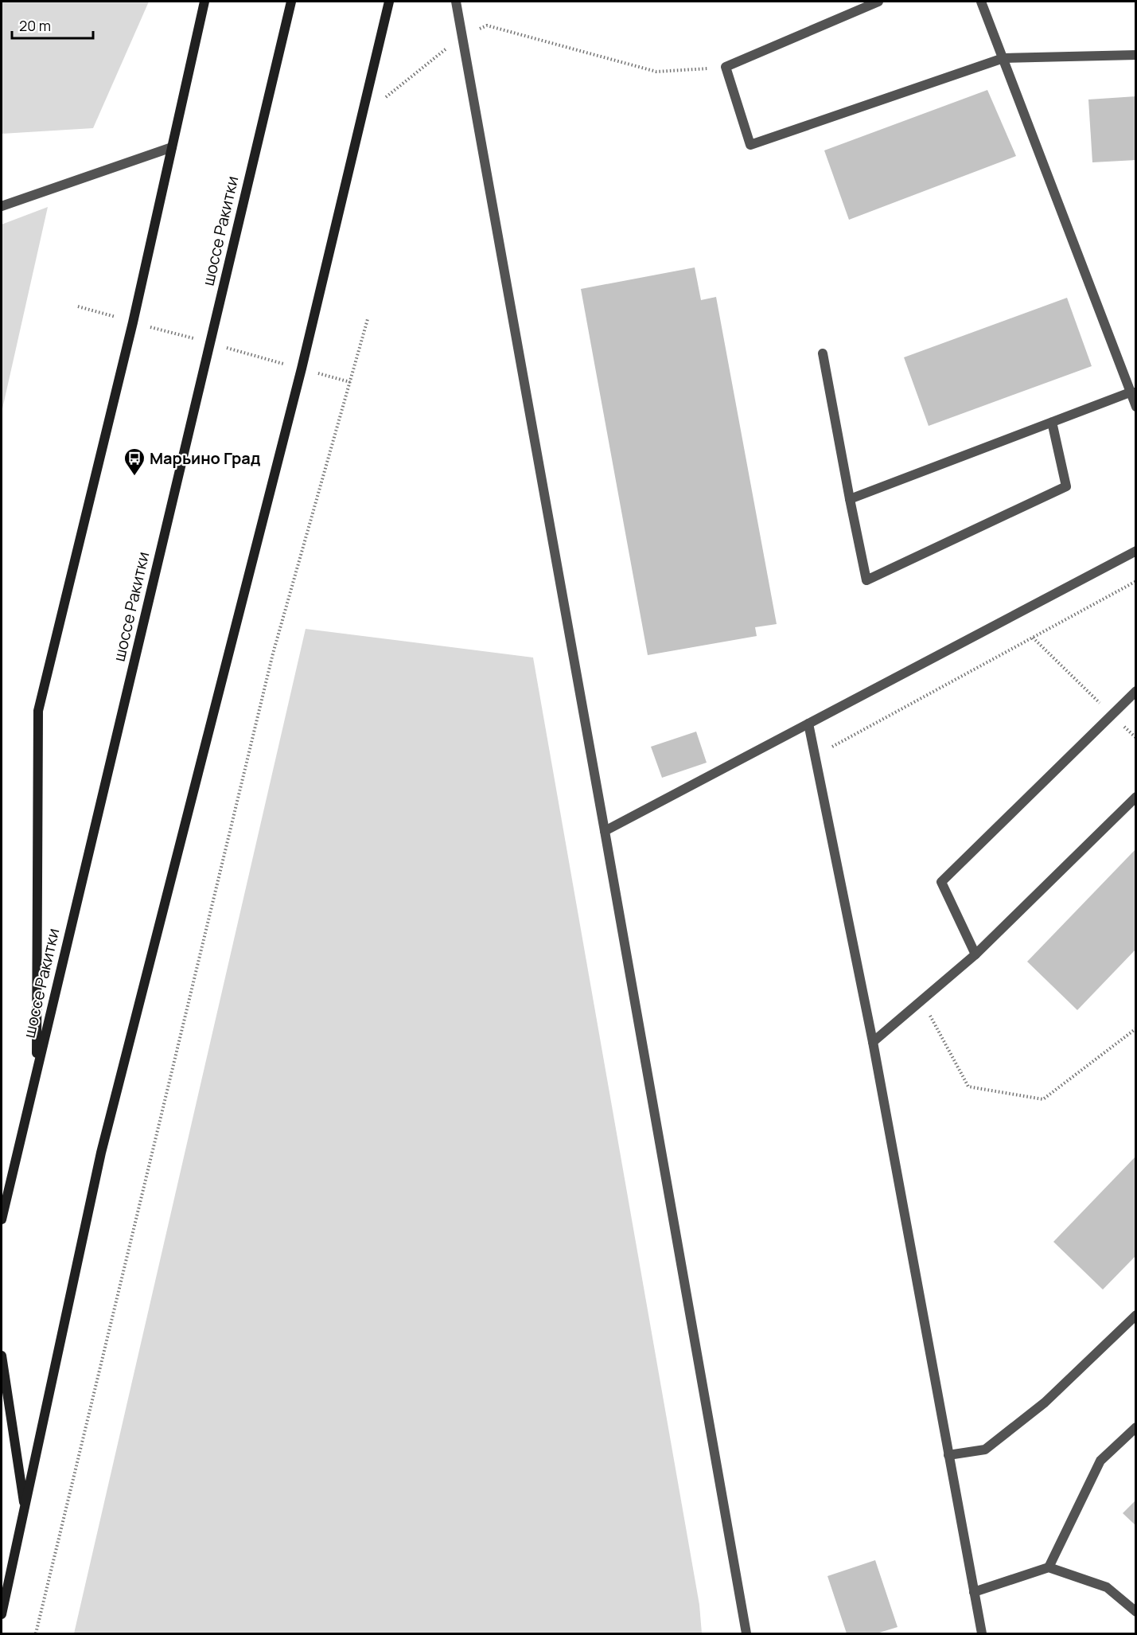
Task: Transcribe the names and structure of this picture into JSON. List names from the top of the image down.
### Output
{
  "streets": {
    "street": ["шоссе Ракитки"]
  },
  "places": {
    "bus stop": ["Марьино Град"]
  },
  "scale_bar": "20 m"
}
